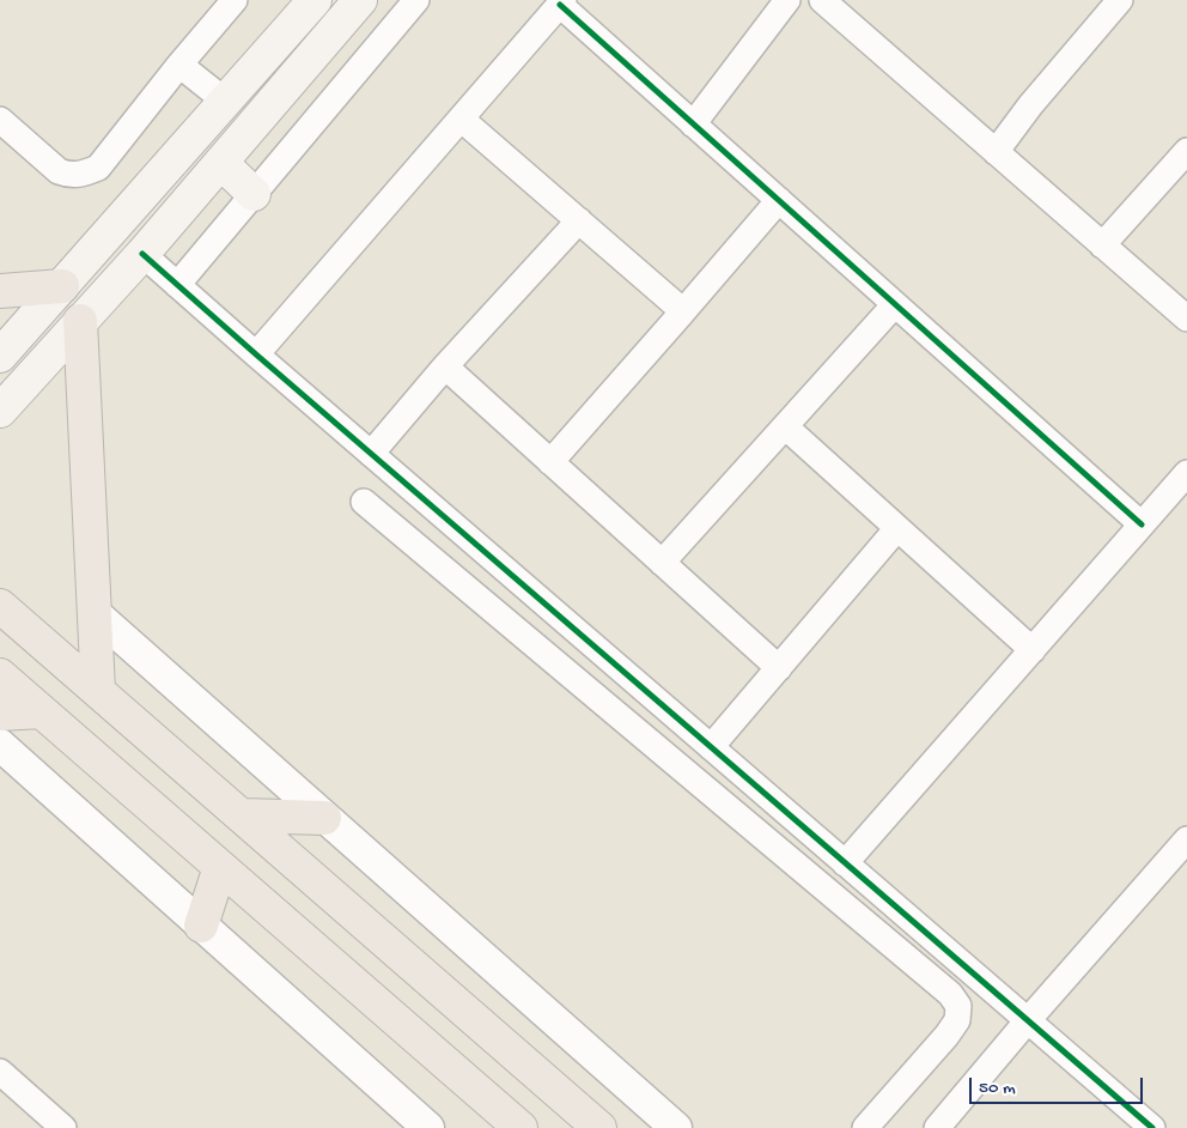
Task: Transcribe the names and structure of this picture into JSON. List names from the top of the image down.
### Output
{
  "scale_bar": "50 m"
}
